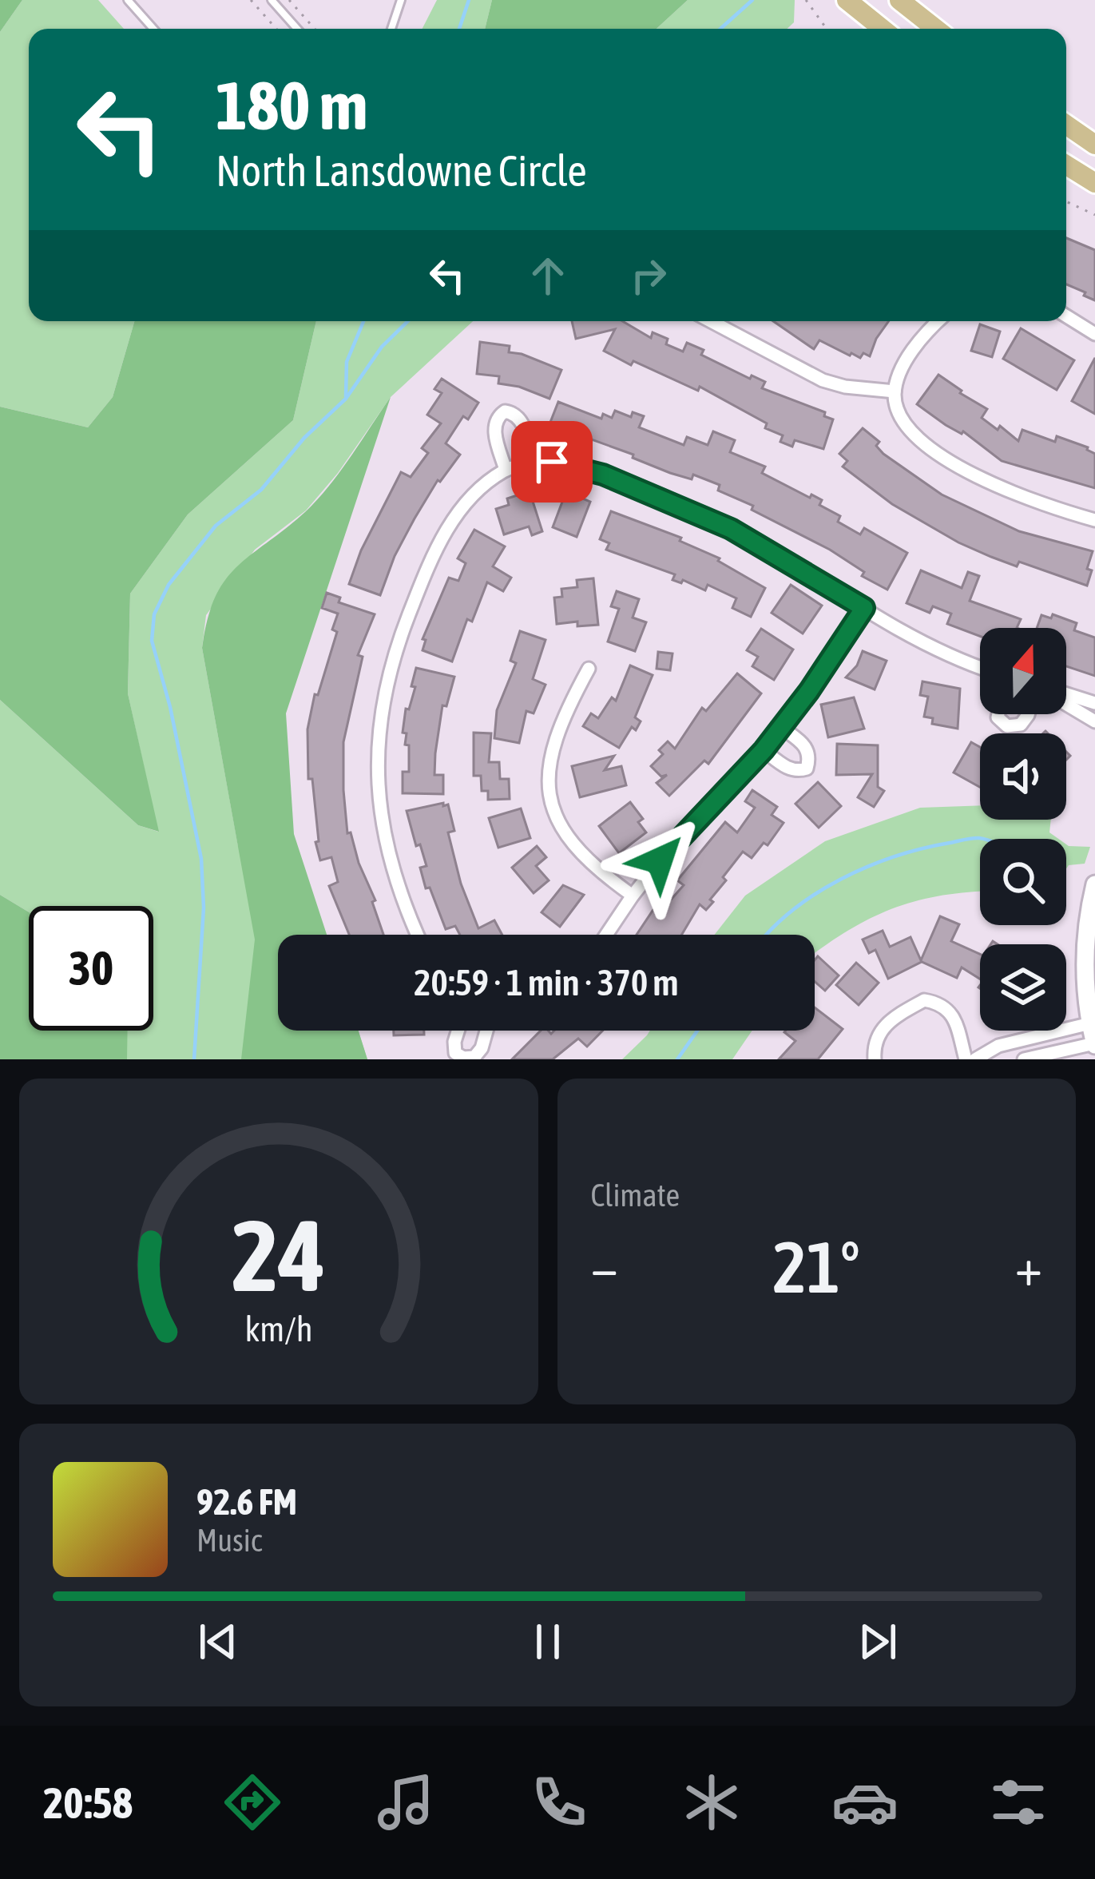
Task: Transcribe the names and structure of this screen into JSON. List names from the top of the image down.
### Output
{
  "north": "top",
  "page": {
    "turn": ["180 m", "North Lansdowne Circle"],
    "limit": "30",
    "trip": "20:59 · 1 min · 370 m",
    "tile": "Climate",
    "heat": ["−", "21°", "+"],
    "song": ["92.6 FM", "Music"],
    "tabs": "20:58",
    "gauge": ["24", "km/h"]
  }
}
